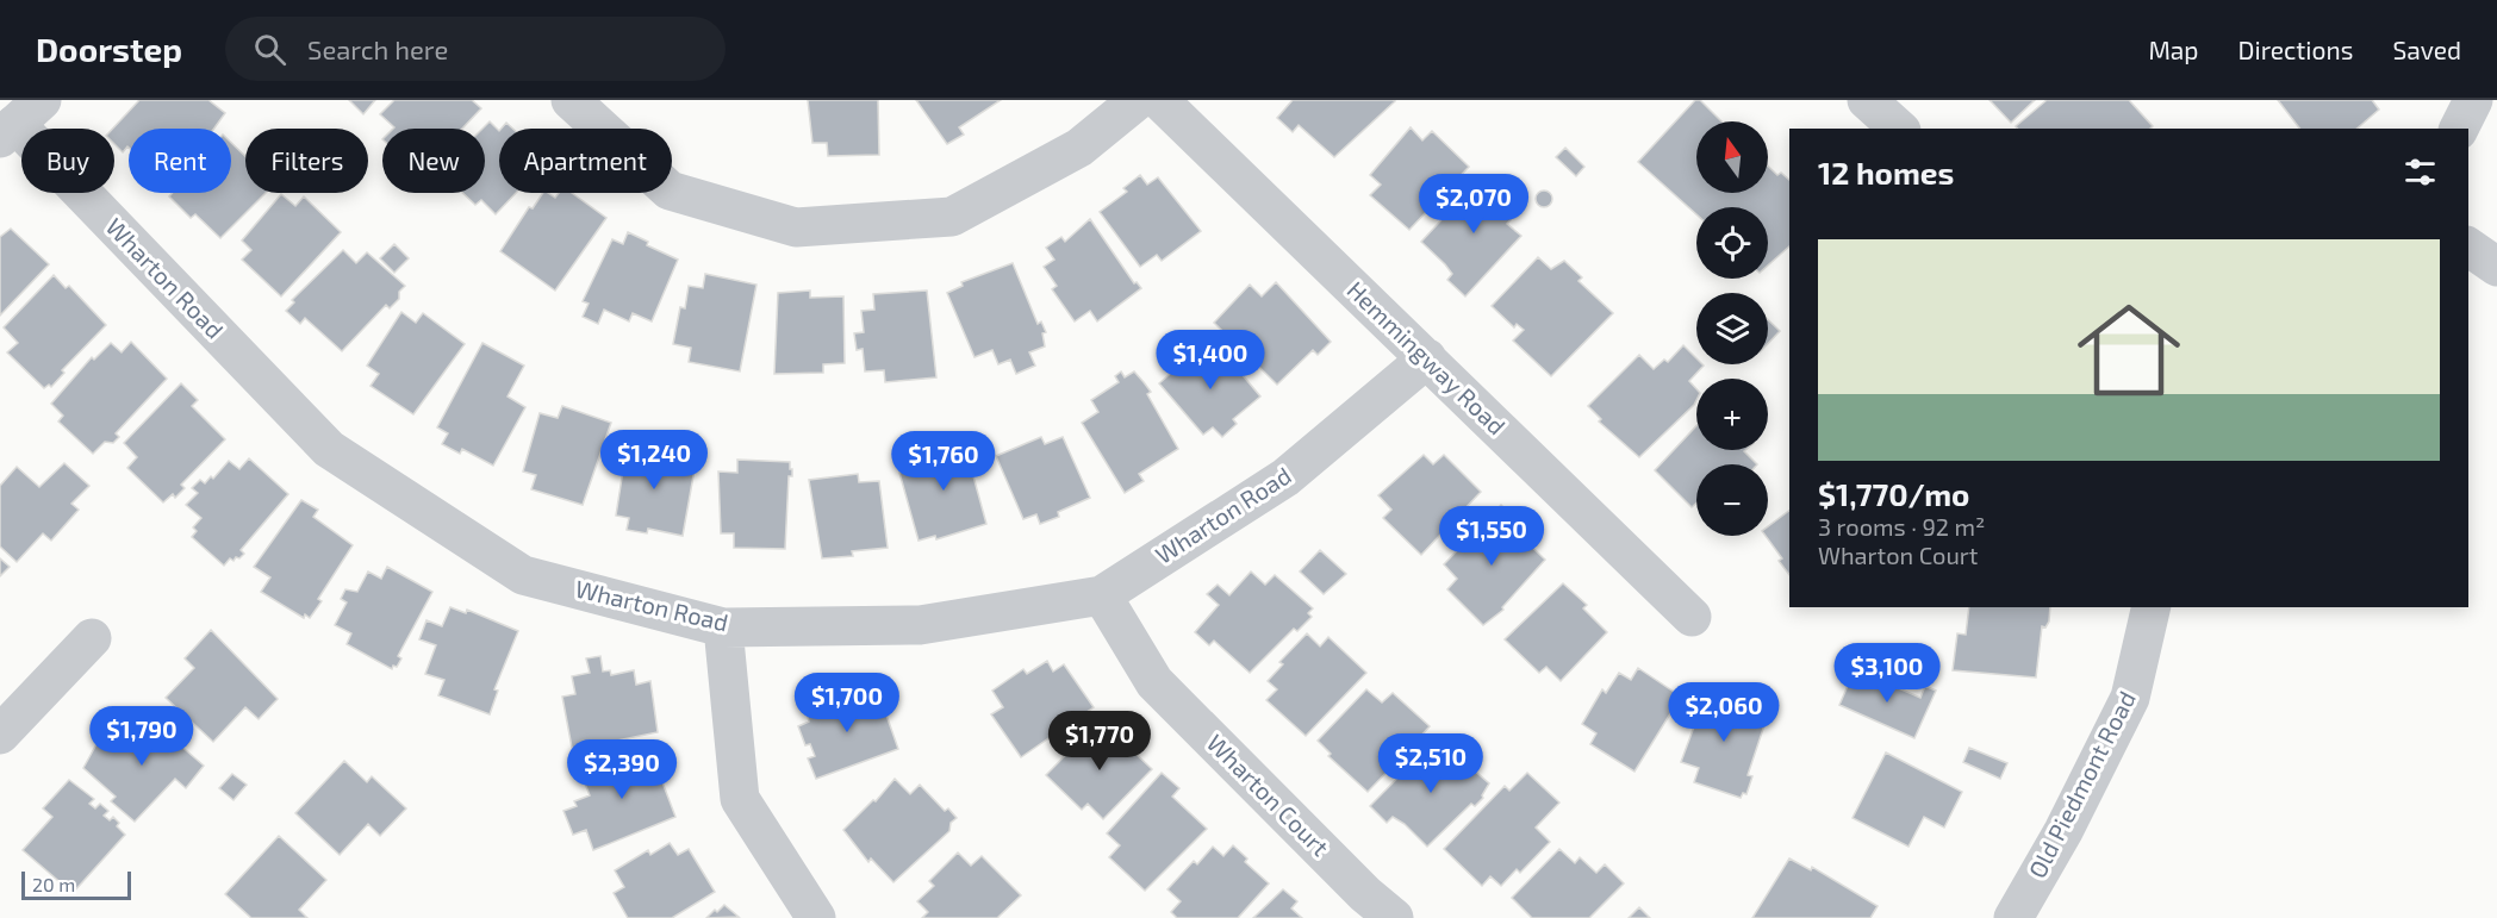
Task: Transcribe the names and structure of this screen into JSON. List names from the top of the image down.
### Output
{
  "streets": {
    "street": [
      "Wharton Road",
      "Hemmingway Road",
      "Old Piedmont Road",
      "Wharton Court"
    ]
  },
  "crossings": [
    ["Wharton Road", "Hemmingway Road"],
    ["Wharton Road", "Wharton Court"]
  ],
  "scale_bar": "20 m",
  "north": "top",
  "page": {
    "header": "Doorstep",
    "search": "Search here",
    "nav": ["Map", "Directions", "Saved"],
    "map_buttons": ["+", "−"],
    "chip": [
      "Buy",
      "Rent",
      "Filters",
      "New",
      "Apartment"
    ],
    "heading": "12 homes",
    "price": [
      "$2,070",
      "$1,400",
      "$1,240",
      "$1,760",
      "$1,550",
      "$3,100",
      "$1,700",
      "$2,060",
      "$1,790",
      "$1,770",
      "$2,510",
      "$2,390"
    ],
    "list": [
      {
        "name": "$1,770/mo",
        "note": "3 rooms · 92 m² · Wharton Court"
      }
    ],
    "scale": "20 m"
  }
}
